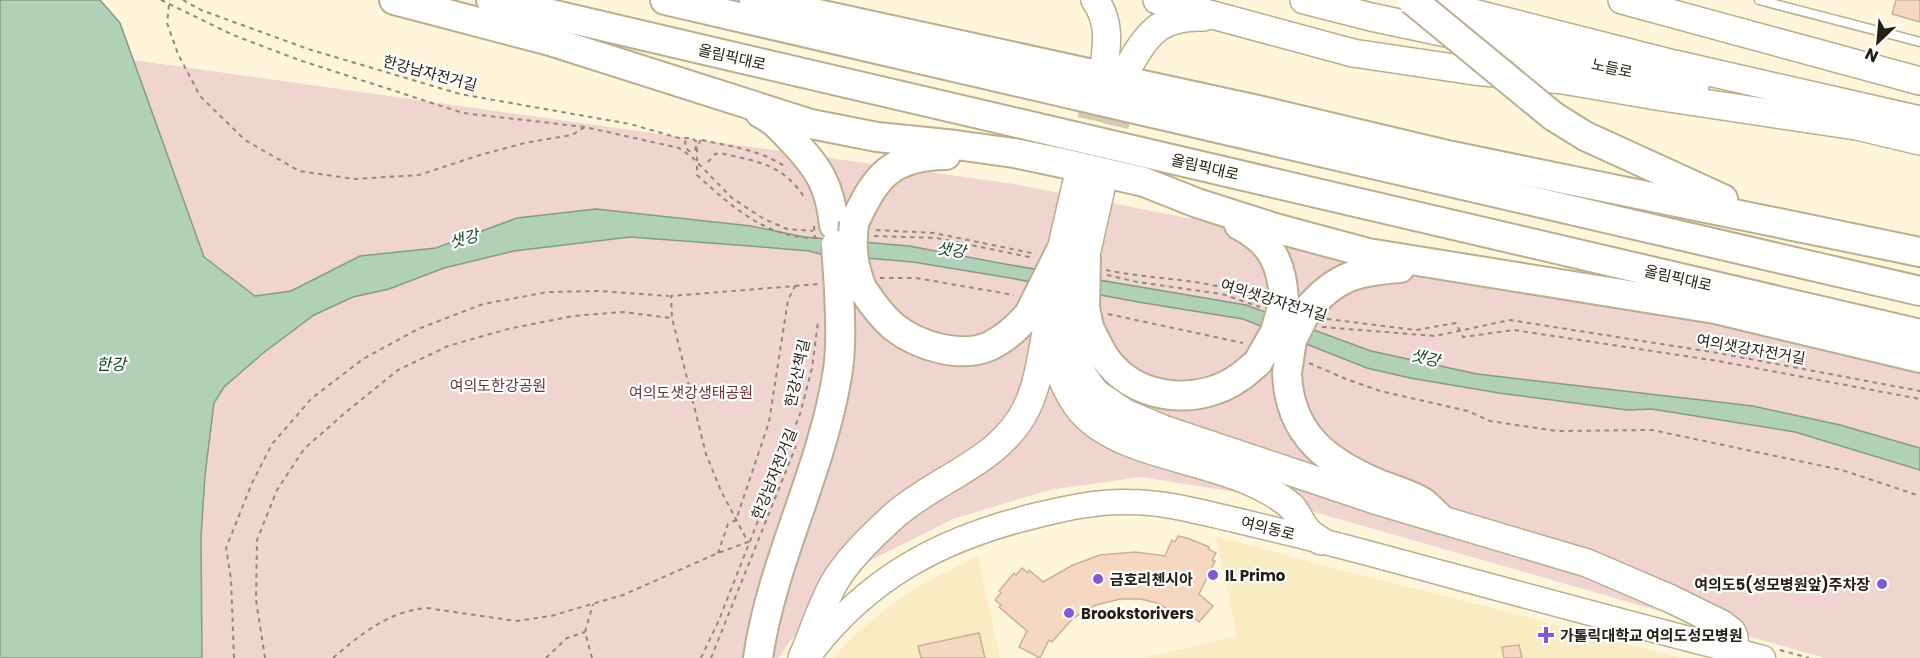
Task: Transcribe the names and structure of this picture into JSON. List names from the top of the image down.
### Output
{
  "streets": {
    "highway": ["올림픽대로"],
    "main road": ["노들로", "여의동로"],
    "path": ["한강남자전거길", "여의샛강자전거길", "한강산책길"]
  },
  "water": ["샛강", "한강"],
  "parks": ["여의도한강공원", "여의도샛강생태공원"],
  "places": {
    "other": [
      "IL Primo",
      "금호리첸시아",
      "여의도5(성모병원앞)주차장",
      "Brookstorivers"
    ],
    "health": ["가톨릭대학교 여의도성모병원"]
  },
  "north": "bottom left"
}
